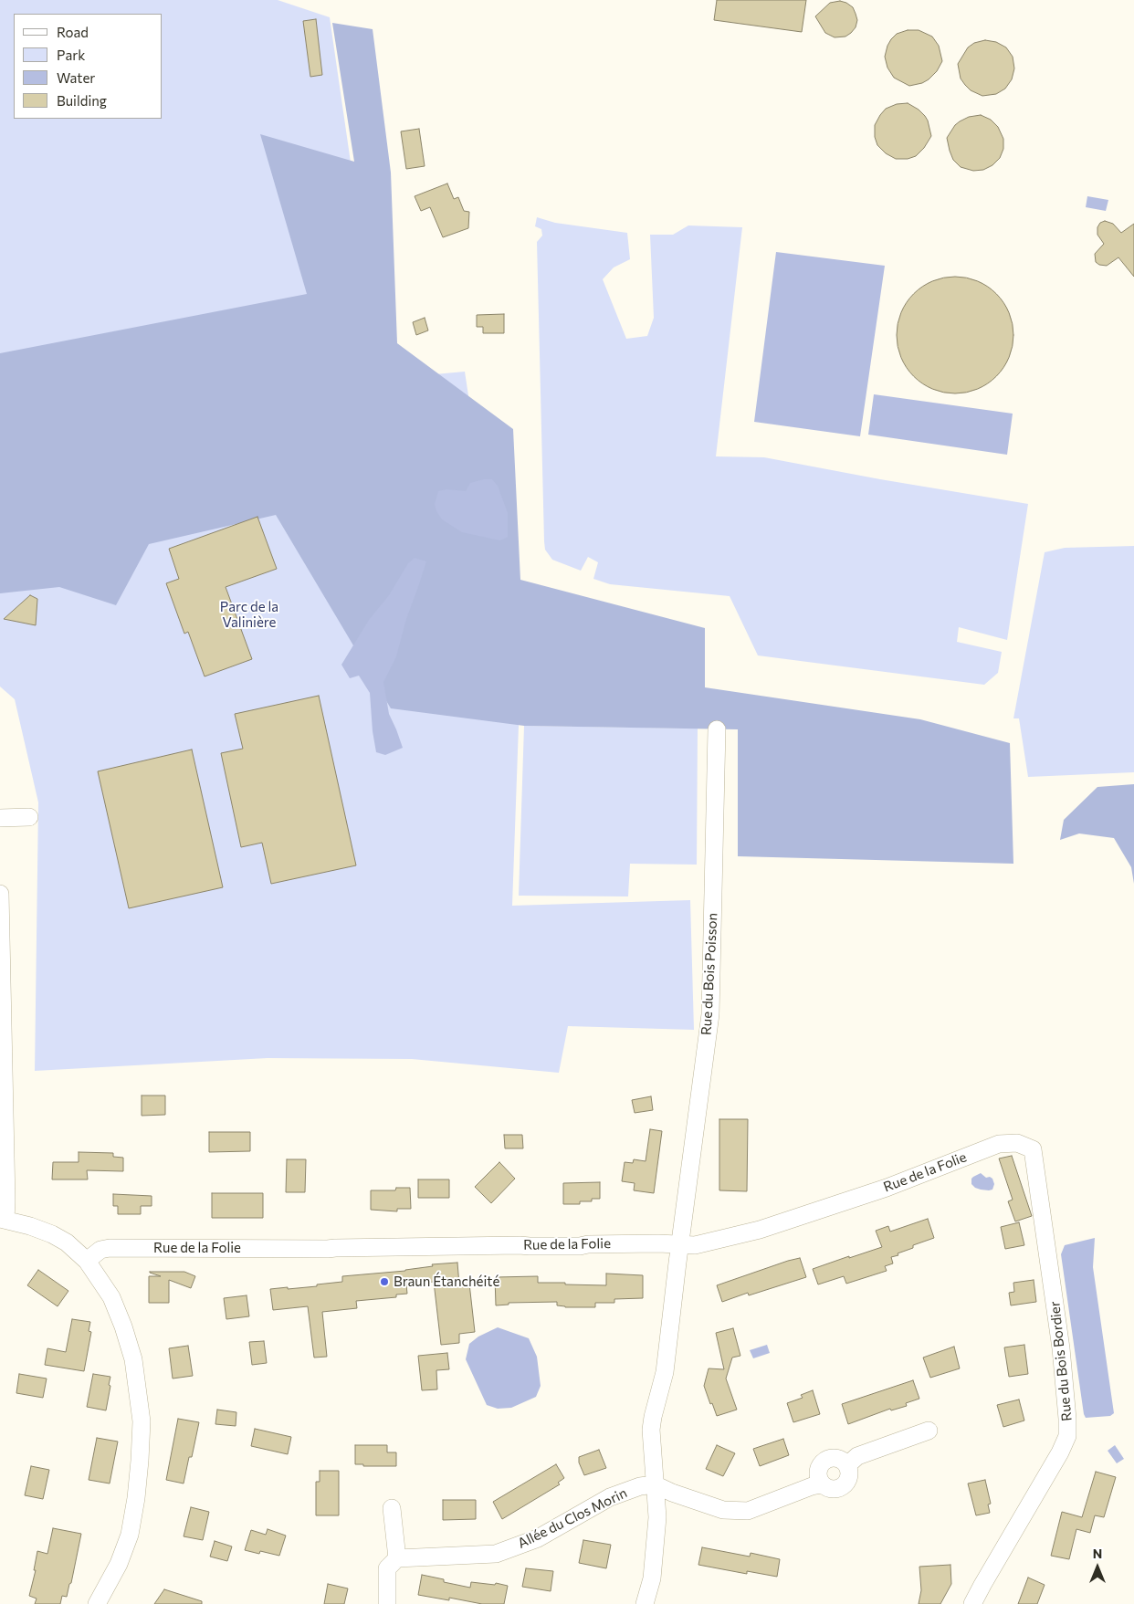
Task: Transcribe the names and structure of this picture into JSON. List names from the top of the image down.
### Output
{
  "streets": {
    "street": [
      "Rue du Bois Poisson",
      "Rue de la Folie",
      "Rue du Bois Bordier",
      "Allée du Clos Morin"
    ]
  },
  "crossings": [
    ["Rue du Bois Poisson", "Rue de la Folie"],
    ["Rue du Bois Poisson", "Allée du Clos Morin"],
    ["Rue de la Folie", "Rue du Bois Bordier"]
  ],
  "parks": ["Parc de la Valinière"],
  "places": ["Braun Étanchéité"],
  "legend": [
    "Road",
    "Park",
    "Water",
    "Building"
  ],
  "north": "top"
}
